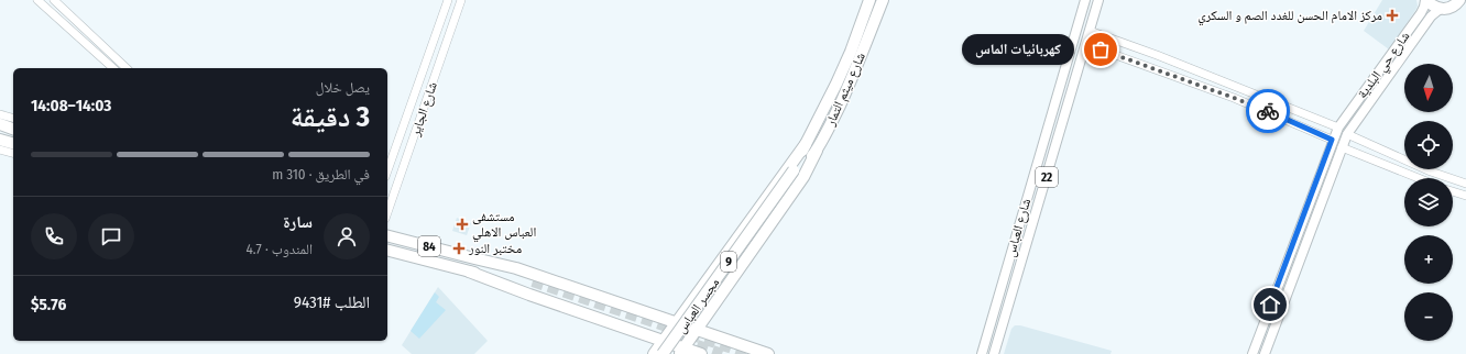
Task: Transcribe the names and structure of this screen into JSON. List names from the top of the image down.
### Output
{
  "streets": {
    "highway": [
      "شارع ميثم التمار",
      "84",
      "9",
      "مجسر العباس"
    ],
    "main road": [
      "شارع حي البلدية",
      "شارع الجاير",
      "22",
      "شارع العباس"
    ]
  },
  "crossings": [
    ["شارع ميثم التمار", "مجسر العباس"]
  ],
  "places": {
    "health": ["مركز الامام الحسن للغدد الصم و السكري", "مستشفى العباس الاهلي", "مختبر النور"],
    "other": ["كهربائيات الماس"]
  },
  "north": "bottom",
  "page": {
    "bubble": "كهربائيات الماس",
    "map_buttons": ["+", "−"],
    "heading": ["3 دقيقة", "يصل خلال", "14:03–14:08"],
    "panel": [
      "سارة",
      "المندوب · 4.7",
      "الطلب #9431",
      "$5.76"
    ],
    "bar": "في الطريق · 310 m"
  }
}
